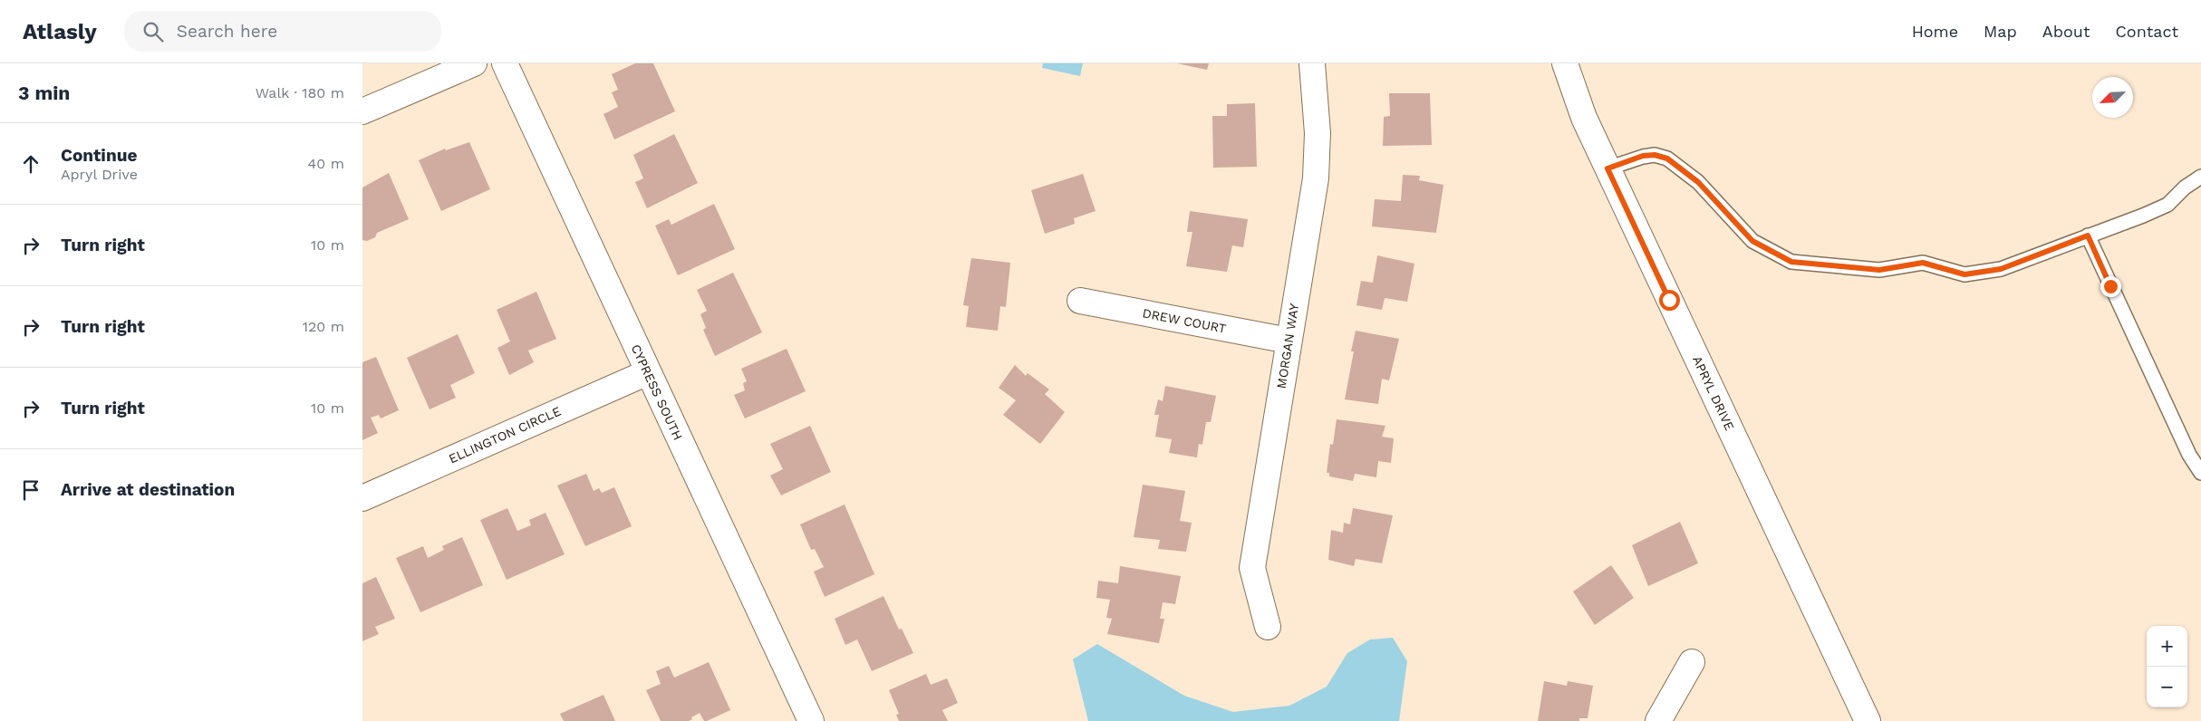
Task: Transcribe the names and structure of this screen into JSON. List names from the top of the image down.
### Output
{
  "streets": {
    "street": [
      "DREW COURT",
      "MORGAN WAY",
      "CYPRESS SOUTH",
      "APRYL DRIVE",
      "ELLINGTON CIRCLE"
    ]
  },
  "crossings": [
    ["DREW COURT", "MORGAN WAY"],
    ["CYPRESS SOUTH", "ELLINGTON CIRCLE"]
  ],
  "north": "bottom left",
  "page": {
    "header": "Atlasly",
    "search": "Search here",
    "nav": [
      "Home",
      "Map",
      "About",
      "Contact"
    ],
    "heading": ["3 min", "Walk · 180 m"],
    "list": [
      ["Continue", "Apryl Drive", "40 m"],
      ["Turn right", "10 m"],
      ["Turn right", "120 m"],
      ["Turn right", "10 m"],
      "Arrive at destination"
    ],
    "map_buttons": ["+", "−"]
  }
}
